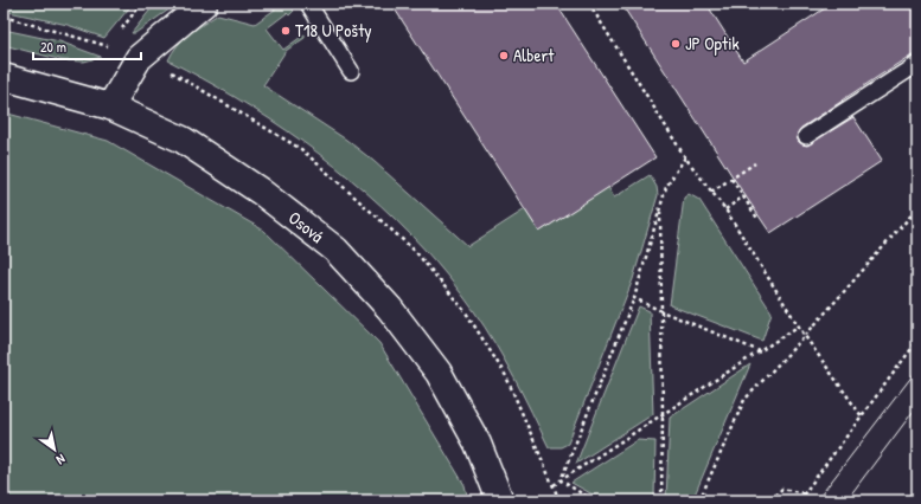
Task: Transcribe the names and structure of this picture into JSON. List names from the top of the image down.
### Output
{
  "streets": {
    "street": ["Osová"]
  },
  "places": ["T18 U Pošty", "JP Optik", "Albert"],
  "scale_bar": "20 m",
  "north": "bottom right"
}
